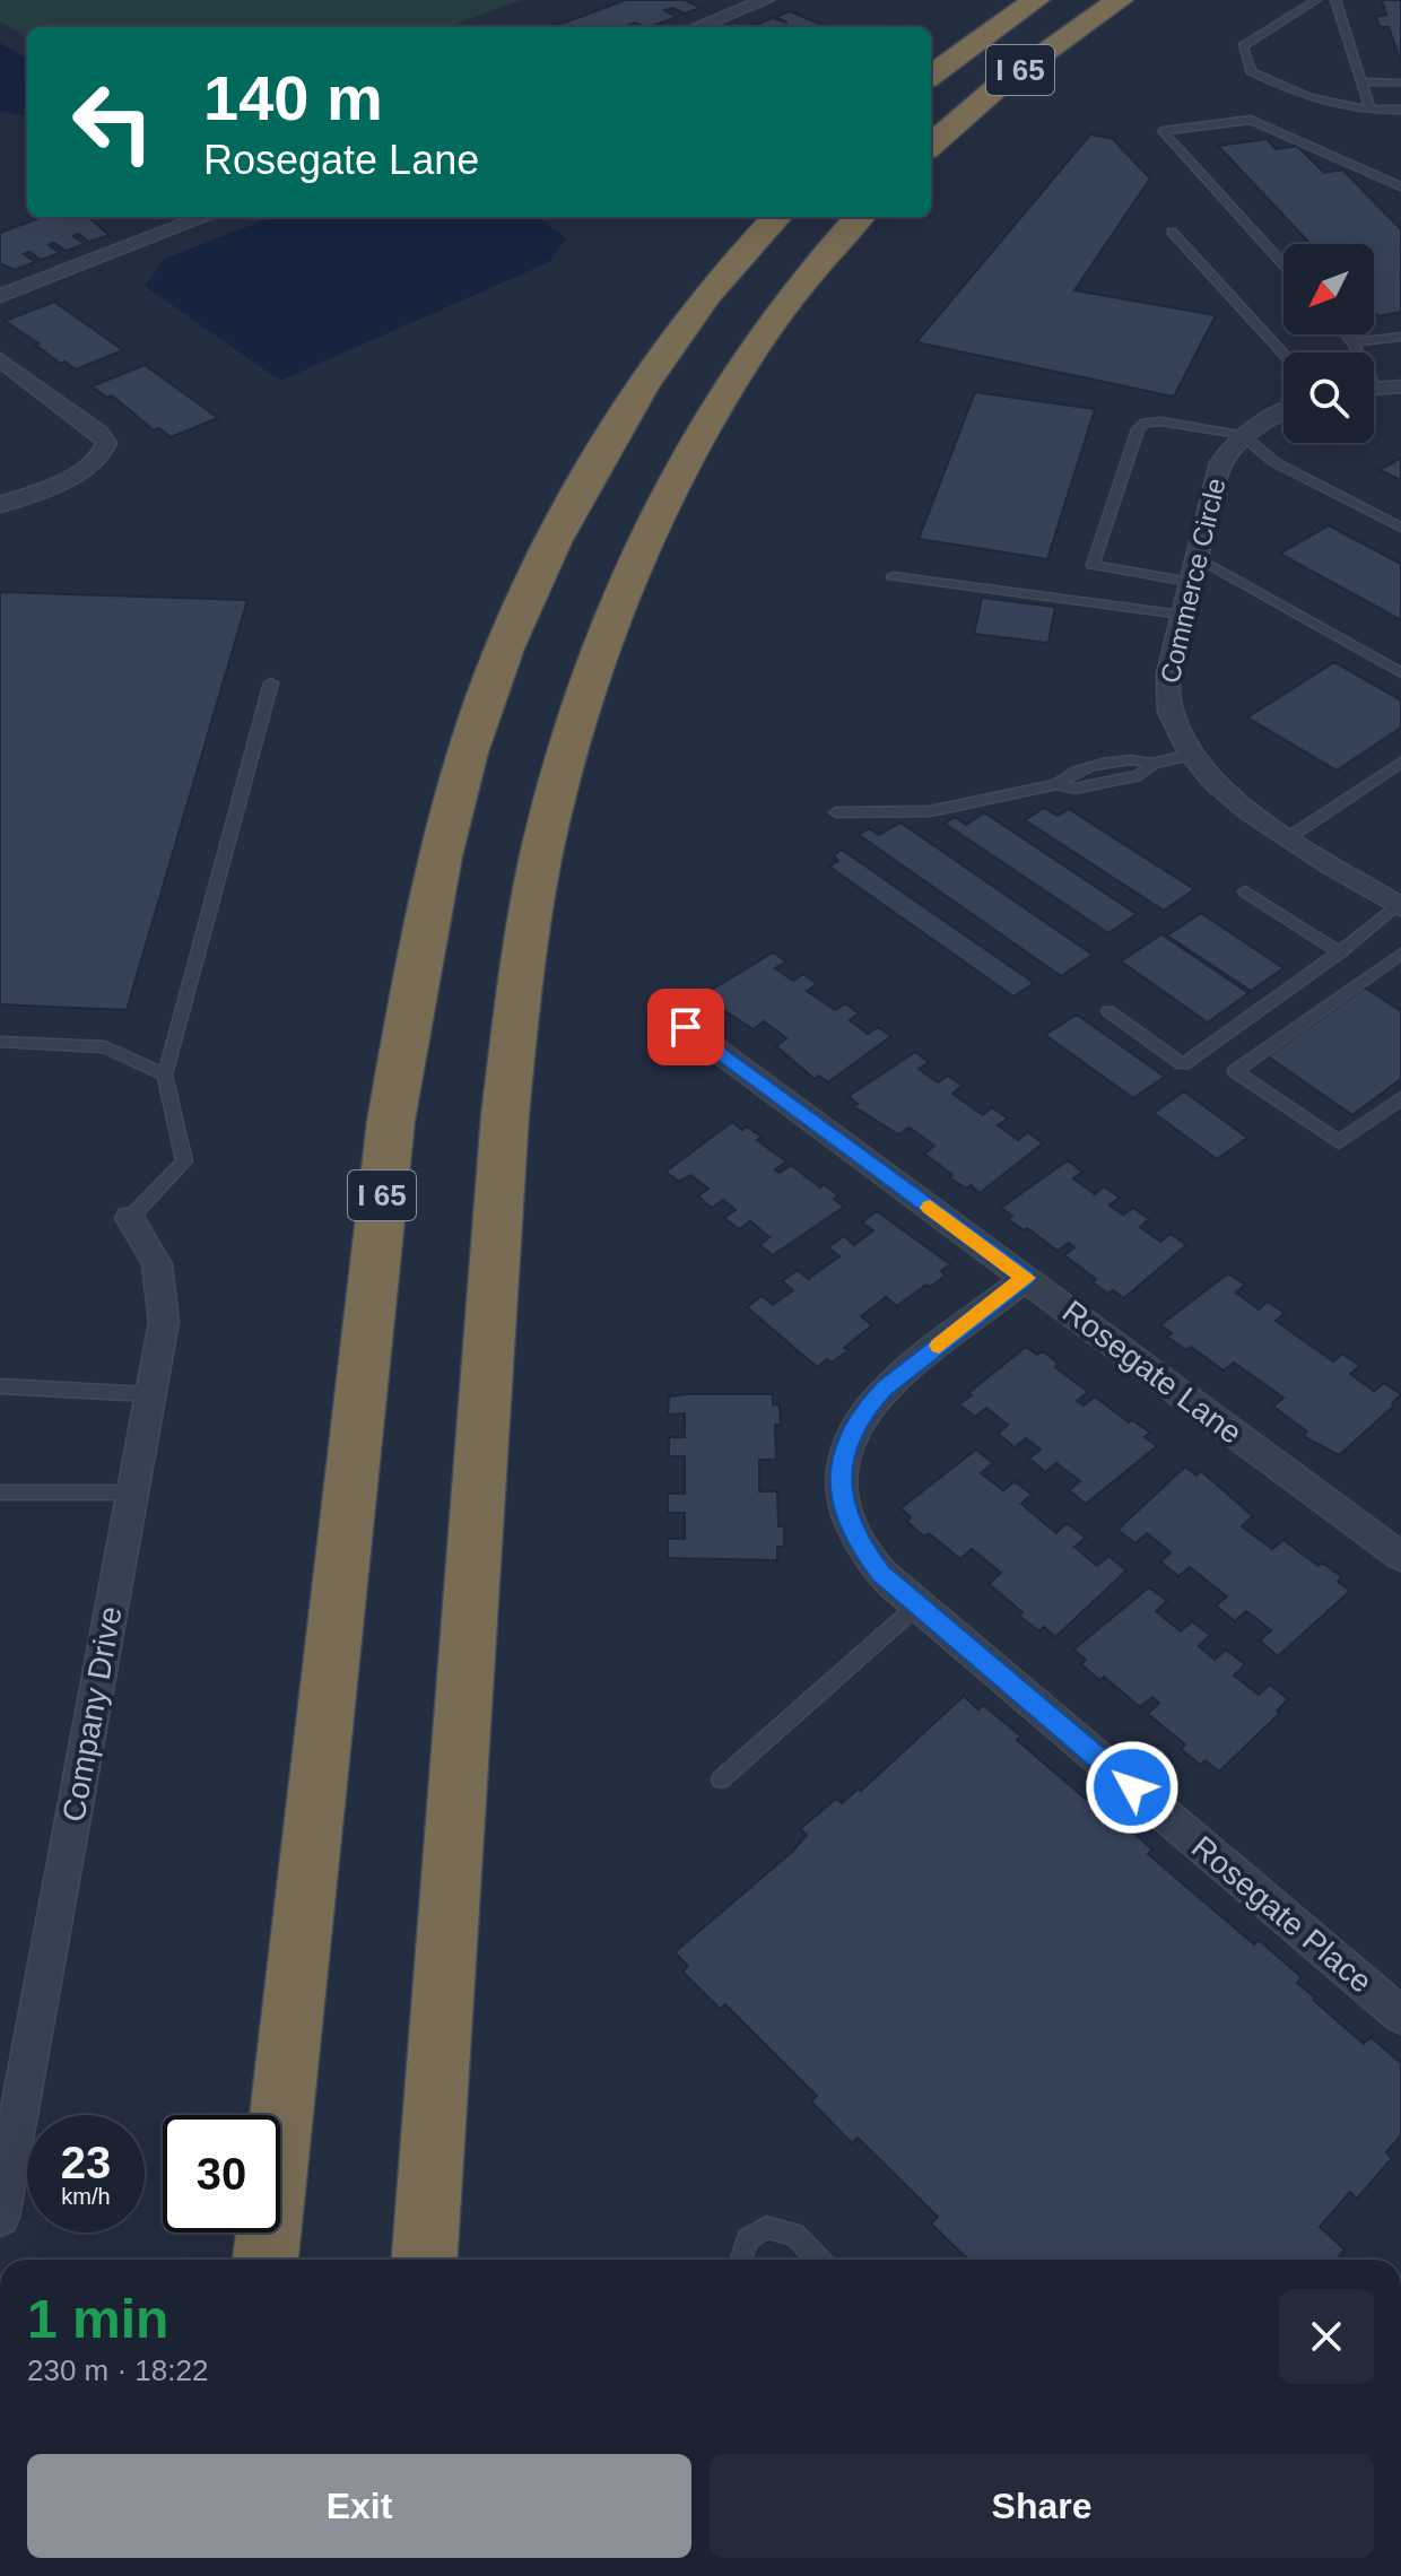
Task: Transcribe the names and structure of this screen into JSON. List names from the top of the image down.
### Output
{
  "streets": {
    "highway": ["I 65"],
    "street": [
      "Commerce Circle",
      "Rosegate Lane",
      "Company Drive",
      "Rosegate Place"
    ]
  },
  "crossings": [
    ["Rosegate Lane", "Rosegate Place"]
  ],
  "north": "bottom left",
  "page": {
    "turn": ["140 m", "Rosegate Lane"],
    "speed": "23 km/h",
    "limit": "30",
    "heading": ["1 min", "230 m · 18:22"],
    "buttons": ["Exit", "Share"]
  }
}
